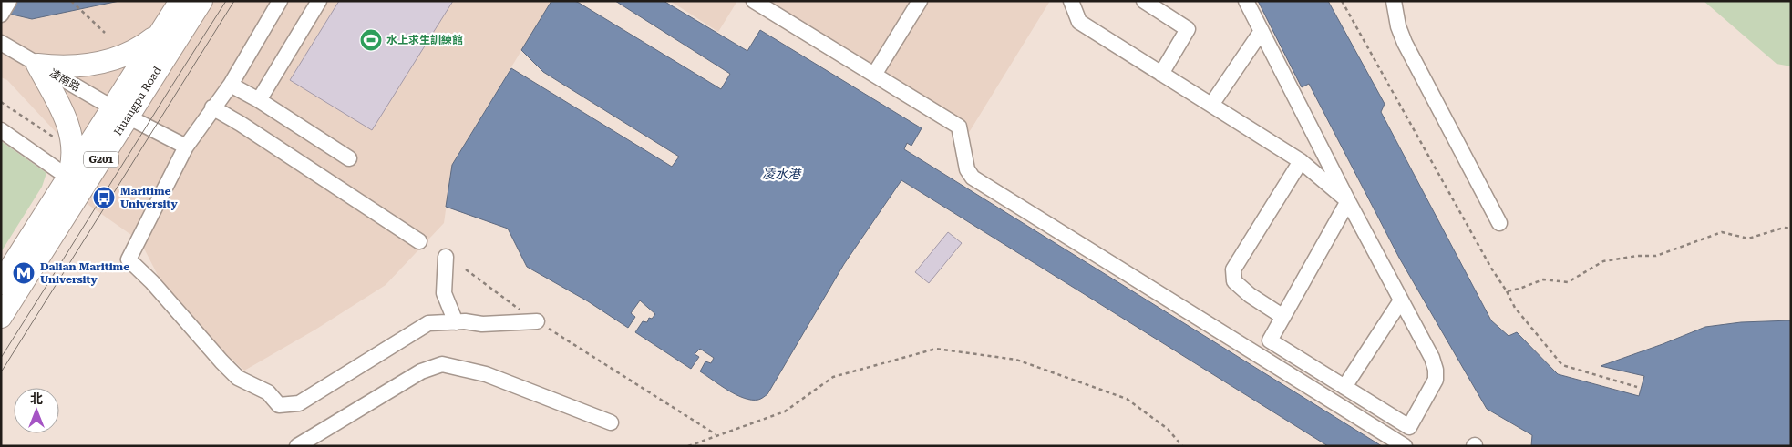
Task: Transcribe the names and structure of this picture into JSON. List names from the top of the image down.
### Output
{
  "streets": {
    "highway": ["Huangpu Road", "G201"],
    "street": ["凌南路"]
  },
  "crossings": [
    ["凌南路", "Huangpu Road"]
  ],
  "water": ["凌水港"],
  "places": {
    "sports": ["水上求生訓練館"],
    "bus stop": ["Maritime University"],
    "metro station": ["Dalian Maritime University"]
  },
  "north": "top"
}
